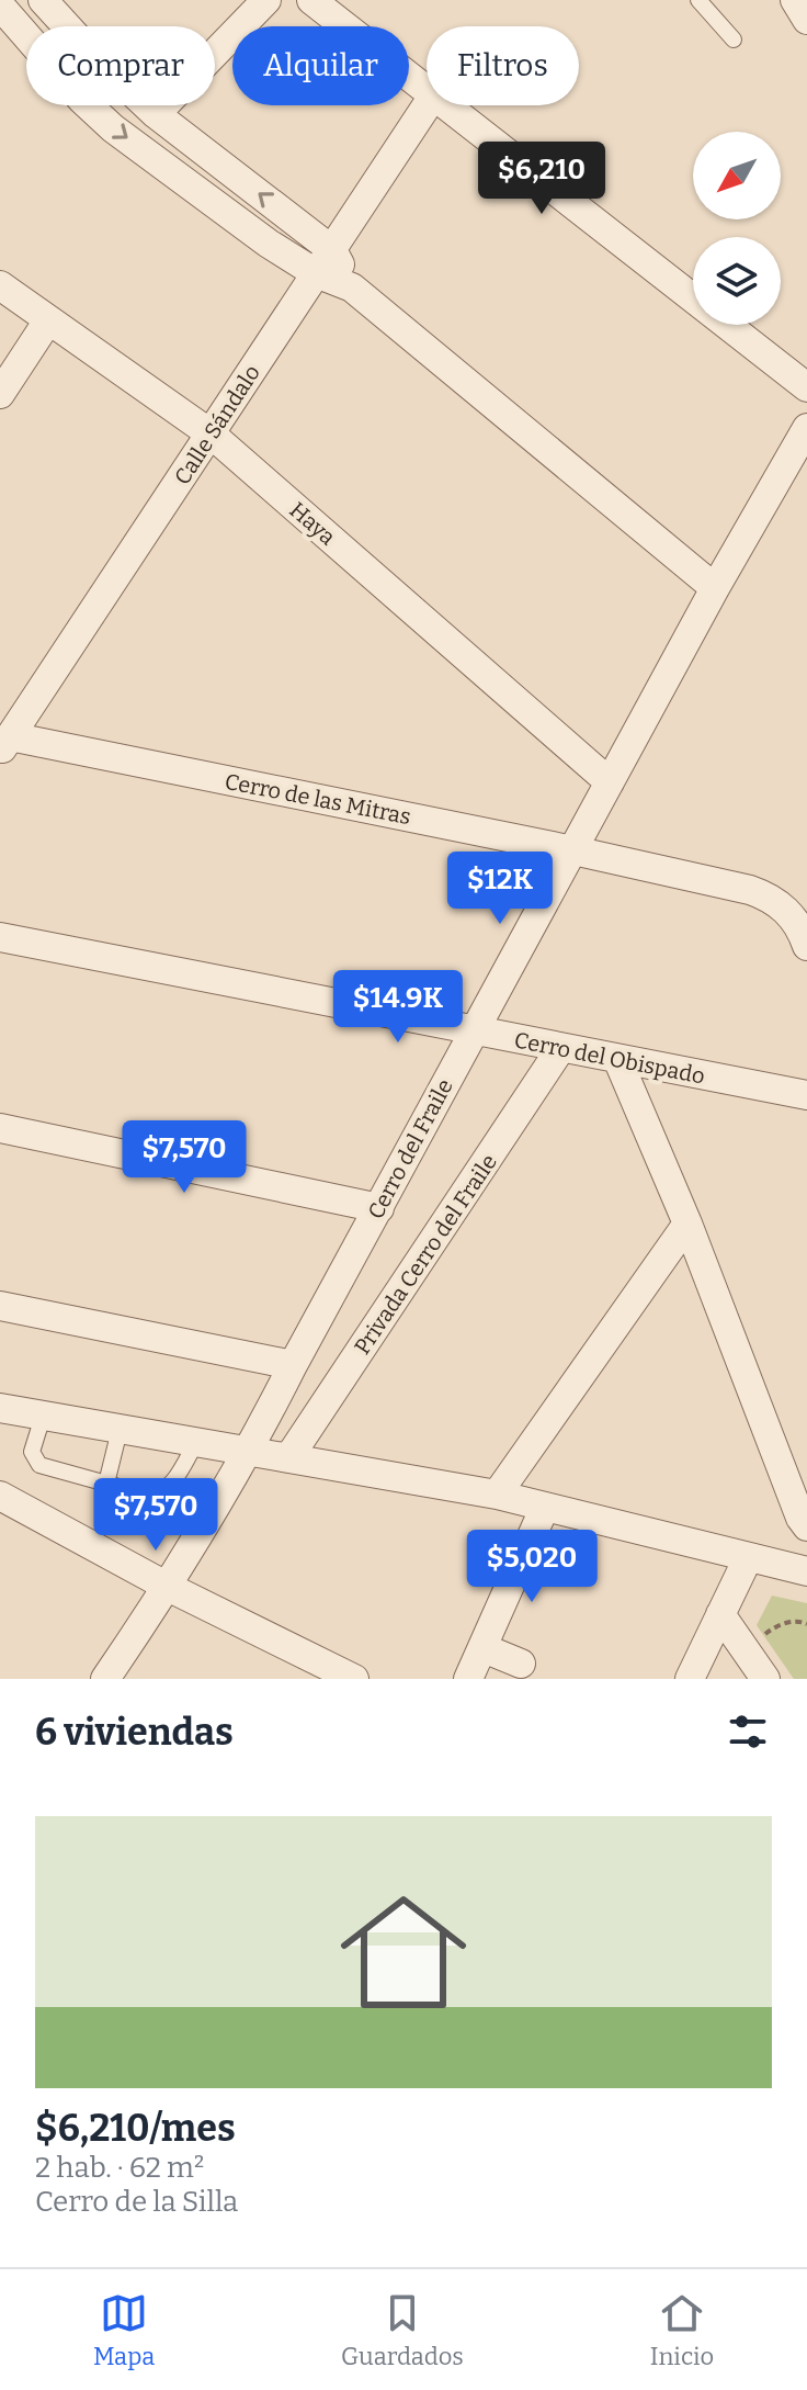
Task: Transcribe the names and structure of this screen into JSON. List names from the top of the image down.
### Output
{
  "streets": {
    "street": [
      "Calle Sándalo",
      "Haya",
      "Cerro de las Mitras",
      "Cerro del Obispado",
      "Cerro del Fraile",
      "Privada Cerro del Fraile"
    ]
  },
  "crossings": [
    ["Calle Sándalo", "Haya"],
    ["Calle Sándalo", "Cerro de las Mitras"],
    ["Haya", "Cerro del Fraile"],
    ["Cerro de las Mitras", "Cerro del Fraile"],
    ["Cerro del Obispado", "Cerro del Fraile"],
    ["Cerro del Obispado", "Privada Cerro del Fraile"]
  ],
  "north": "bottom left",
  "page": {
    "chip": ["Comprar", "Alquilar", "Filtros"],
    "price": [
      "$6,210",
      "$12K",
      "$14.9K",
      "$7,570",
      "$7,570",
      "$5,020"
    ],
    "heading": "6 viviendas",
    "list": [
      {
        "name": "$6,210/mes",
        "note": "2 hab. · 62 m² · Cerro de la Silla"
      }
    ],
    "tabs": ["Mapa", "Guardados", "Inicio"]
  }
}
